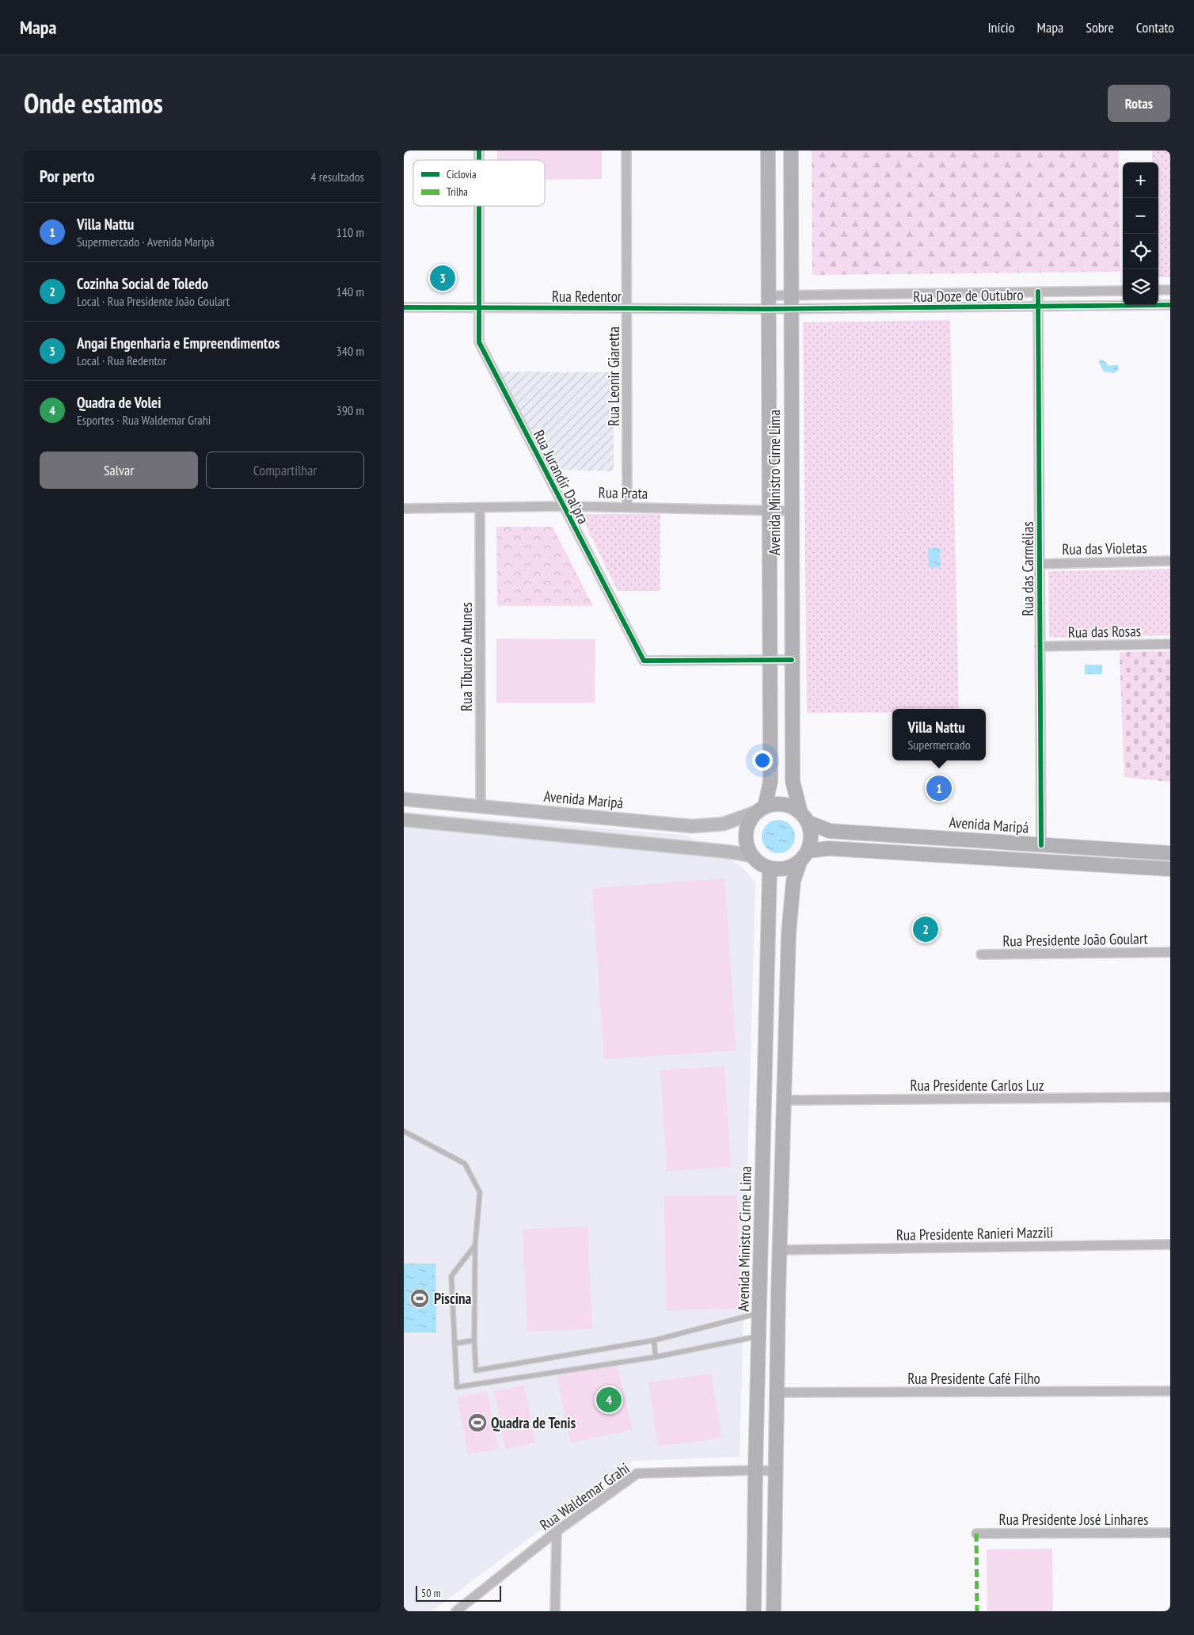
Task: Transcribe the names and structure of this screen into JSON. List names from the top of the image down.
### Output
{
  "streets": {
    "main road": ["Avenida Ministro Cirne Lima", "Avenida Maripá"],
    "street": [
      "Rua Doze de Outubro",
      "Rua Redentor",
      "Rua Leonir Giaretta",
      "Rua Jurandir Dal'pra",
      "Rua Prata",
      "Rua das Violetas",
      "Rua das Carmélias",
      "Rua das Rosas",
      "Rua Tíburcio Antunes",
      "Rua Presidente João Goulart",
      "Rua Presidente Carlos Luz",
      "Rua Presidente Ranieri Mazzili",
      "Rua Presidente Café Filho",
      "Rua Waldemar Grahi",
      "Rua Presidente José Linhares"
    ]
  },
  "crossings": [
    ["Rua Doze de Outubro", "Rua Redentor"],
    ["Rua Doze de Outubro", "Avenida Ministro Cirne Lima"],
    ["Rua Doze de Outubro", "Rua das Carmélias"],
    ["Rua Redentor", "Rua Leonir Giaretta"],
    ["Rua Redentor", "Rua Jurandir Dal'pra"],
    ["Rua Redentor", "Avenida Ministro Cirne Lima"],
    ["Rua Leonir Giaretta", "Rua Prata"],
    ["Rua Jurandir Dal'pra", "Avenida Ministro Cirne Lima"],
    ["Rua Jurandir Dal'pra", "Rua Prata"],
    ["Avenida Ministro Cirne Lima", "Rua Prata"],
    ["Avenida Ministro Cirne Lima", "Avenida Maripá"],
    ["Avenida Ministro Cirne Lima", "Rua Waldemar Grahi"],
    ["Rua Prata", "Rua Tíburcio Antunes"],
    ["Rua das Violetas", "Rua das Carmélias"],
    ["Rua das Carmélias", "Rua das Rosas"],
    ["Rua das Carmélias", "Avenida Maripá"],
    ["Rua Tíburcio Antunes", "Avenida Maripá"]
  ],
  "places": {
    "sports": ["Piscina", "Quadra de Tenis"]
  },
  "legend": ["Ciclovia", "Trilha"],
  "scale_bar": "50 m",
  "page": {
    "header": "Mapa",
    "nav": [
      "Início",
      "Mapa",
      "Sobre",
      "Contato"
    ],
    "title": "Onde estamos",
    "buttons": [
      "Rotas",
      ["Salvar", "Compartilhar"]
    ],
    "heading": ["Por perto", "4 resultados"],
    "map_buttons": ["+", "−"],
    "list": [
      {
        "mark": "1",
        "name": "Villa Nattu",
        "note": "Supermercado · Avenida Maripá",
        "value": "110 m"
      },
      {
        "mark": "2",
        "name": "Cozinha Social de Toledo",
        "note": "Local · Rua Presidente João Goulart",
        "value": "140 m"
      },
      {
        "mark": "3",
        "name": "Angai Engenharia e Empreendimentos",
        "note": "Local · Rua Redentor",
        "value": "340 m"
      },
      {
        "mark": "4",
        "name": "Quadra de Volei",
        "note": "Esportes · Rua Waldemar Grahi",
        "value": "390 m"
      }
    ],
    "pins": [
      "3",
      "1",
      "2",
      "4"
    ],
    "popup": ["Villa Nattu", "Supermercado"],
    "scale": "50 m"
  }
}
